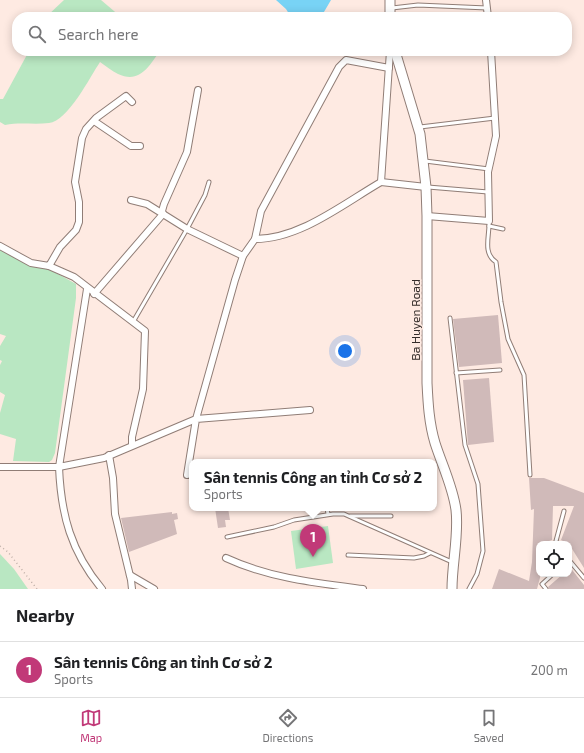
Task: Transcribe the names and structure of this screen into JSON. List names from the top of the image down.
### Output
{
  "streets": {
    "street": ["Ba Huyen Road"]
  },
  "page": {
    "search": "Search here",
    "popup": ["Sân tennis Công an tỉnh Cơ sở 2", "Sports"],
    "pins": "1",
    "heading": "Nearby",
    "list": [
      {
        "mark": "1",
        "name": "Sân tennis Công an tỉnh Cơ sở 2",
        "note": "Sports",
        "value": "200 m"
      }
    ],
    "nav": ["Map", "Directions", "Saved"]
  }
}
